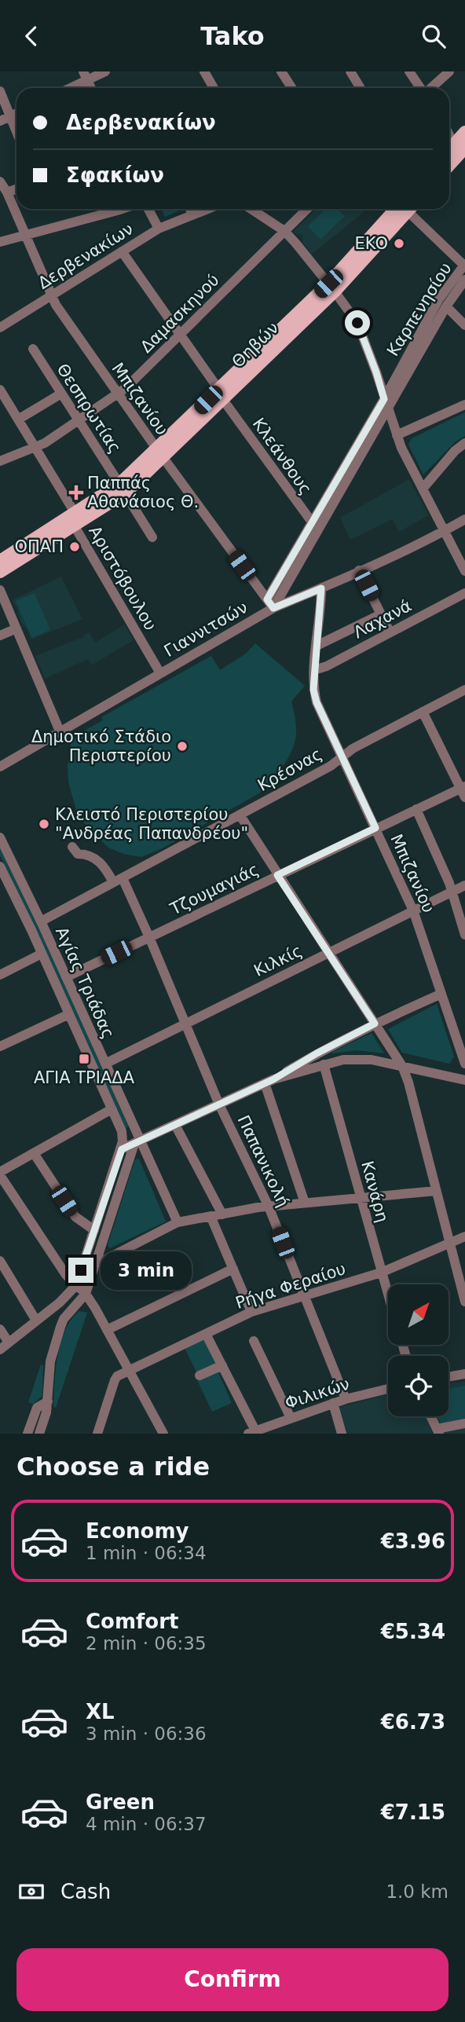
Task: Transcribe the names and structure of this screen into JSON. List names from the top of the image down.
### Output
{
  "streets": {
    "main road": ["Θηβών"],
    "street": [
      "Δερβενακίων",
      "Καρπενησίου",
      "Δαμασκηνού",
      "Μπιζανίου",
      "Θεσπρωτίας",
      "Κλεάνθους",
      "Αριστόβουλου",
      "Λαχανά",
      "Γιαννιτσών",
      "Κρέσνας",
      "Τζουμαγιάς",
      "Κιλκίς",
      "Αγίας Τριάδας",
      "Παπανικολή",
      "Κανάρη",
      "Ρήγα Φεραίου",
      "Φιλικών"
    ]
  },
  "crossings": [
    ["Δερβενακίων", "Μπιζανίου"],
    ["Δερβενακίων", "Κλεάνθους"],
    ["Καρπενησίου", "Μπιζανίου"],
    ["Καρπενησίου", "Κλεάνθους"],
    ["Καρπενησίου", "Γιαννιτσών"],
    ["Δαμασκηνού", "Μπιζανίου"],
    ["Δαμασκηνού", "Θεσπρωτίας"],
    ["Δαμασκηνού", "Κλεάνθους"],
    ["Δαμασκηνού", "Αριστόβουλου"],
    ["Θηβών", "Μπιζανίου"],
    ["Θηβών", "Θεσπρωτίας"],
    ["Θηβών", "Κλεάνθους"],
    ["Θηβών", "Αριστόβουλου"],
    ["Μπιζανίου", "Λαχανά"],
    ["Μπιζανίου", "Γιαννιτσών"],
    ["Μπιζανίου", "Κρέσνας"],
    ["Μπιζανίου", "Τζουμαγιάς"],
    ["Μπιζανίου", "Κιλκίς"],
    ["Αριστόβουλου", "Γιαννιτσών"],
    ["Κρέσνας", "Αγίας Τριάδας"],
    ["Κρέσνας", "Παπανικολή"],
    ["Τζουμαγιάς", "Αγίας Τριάδας"],
    ["Τζουμαγιάς", "Παπανικολή"],
    ["Κιλκίς", "Αγίας Τριάδας"],
    ["Κιλκίς", "Παπανικολή"],
    ["Παπανικολή", "Ρήγα Φεραίου"],
    ["Παπανικολή", "Φιλικών"],
    ["Κανάρη", "Ρήγα Φεραίου"]
  ],
  "places": {
    "other": [
      "EKO",
      "ΟΠΑΠ",
      "Δημοτικό Στάδιο Περιστερίου",
      "Κλειστό Περιστερίου \"Ανδρέας Παπανδρέου\""
    ],
    "health": ["Παππάς Αθανάσιος Θ."],
    "transit": ["ΑΓΙΑ ΤΡΙΑΔΑ"]
  },
  "north": "top right",
  "page": {
    "header": "Tako",
    "banner": ["Δερβενακίων", "Σφακίων"],
    "bubble": "3 min",
    "heading": "Choose a ride",
    "list": [
      {
        "name": "Economy",
        "note": "1 min · 06:34",
        "value": "€3.96"
      },
      {
        "name": "Comfort",
        "note": "2 min · 06:35",
        "value": "€5.34"
      },
      {
        "name": "XL",
        "note": "3 min · 06:36",
        "value": "€6.73"
      },
      {
        "name": "Green",
        "note": "4 min · 06:37",
        "value": "€7.15"
      }
    ],
    "pay": ["Cash", "1.0 km"],
    "buttons": "Confirm"
  }
}
